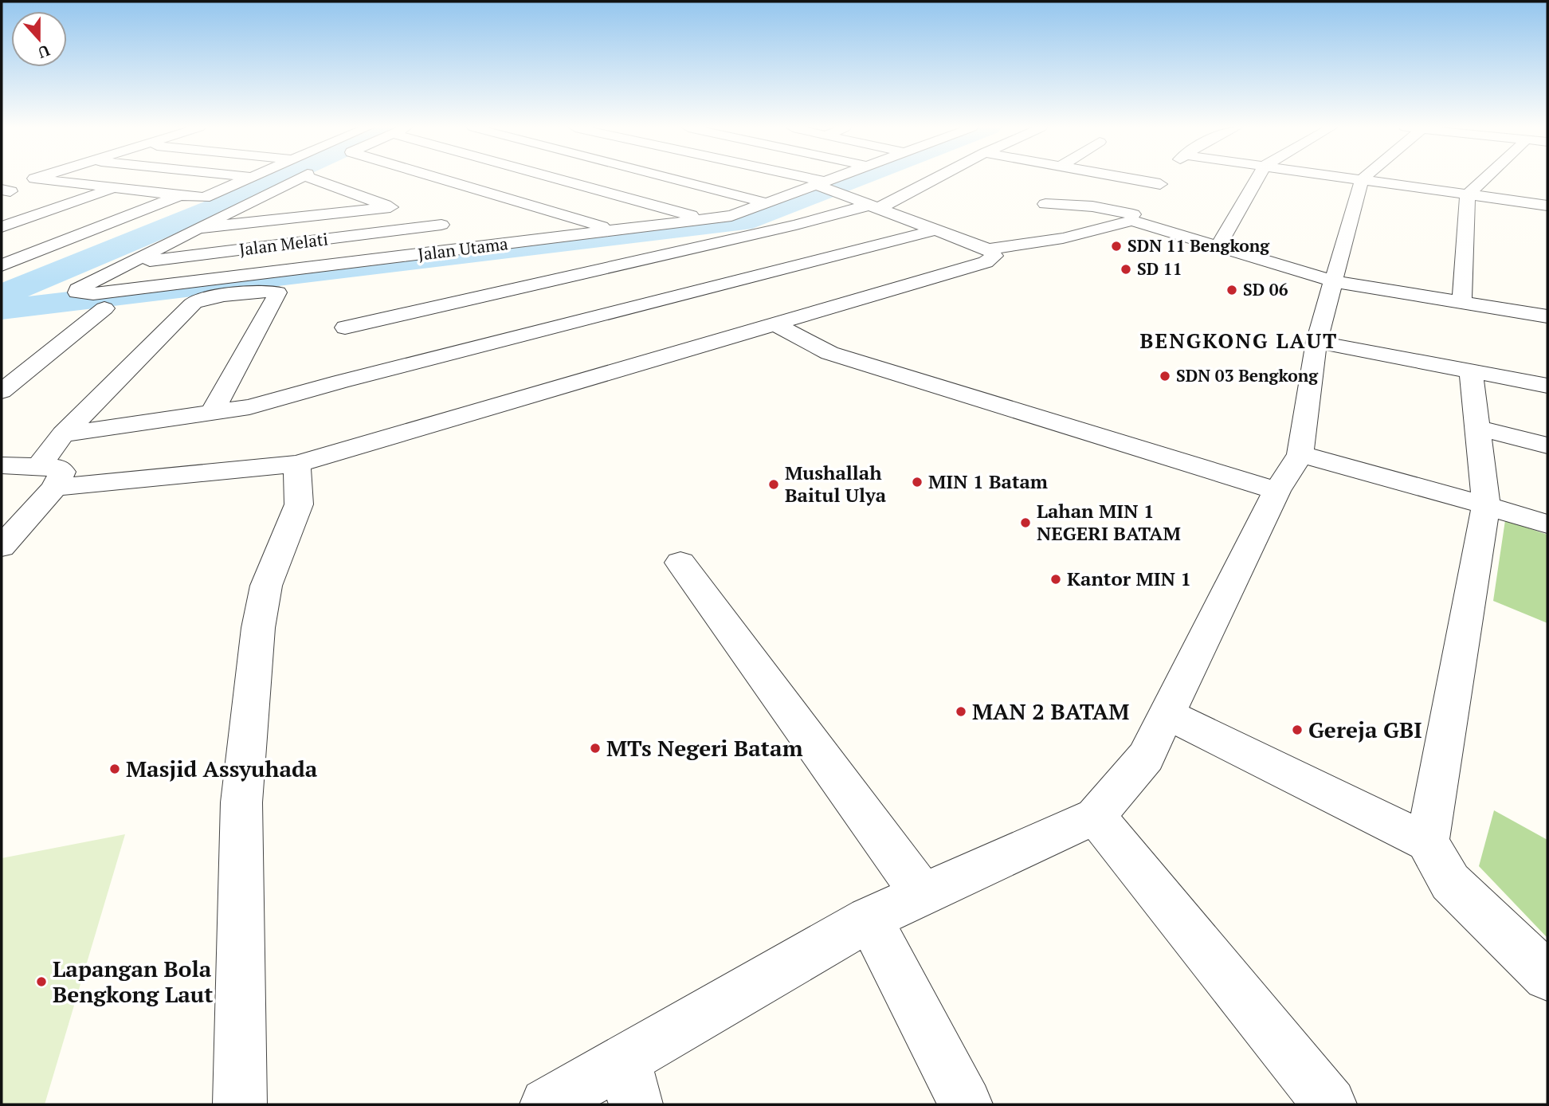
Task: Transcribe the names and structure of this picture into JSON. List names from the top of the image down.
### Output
{
  "streets": {
    "street": ["Jalan Melati", "Jalan Utama"]
  },
  "crossings": [
    ["Jalan Melati", "Jalan Utama"]
  ],
  "districts": ["BENGKONG LAUT"],
  "places": [
    "SDN 11 Bengkong",
    "SD 11",
    "SD 06",
    "SDN 03 Bengkong",
    "MIN 1 Batam",
    "Mushallah Baitul Ulya",
    "Lahan MIN 1 NEGERI BATAM",
    "Kantor MIN 1",
    "MAN 2 BATAM",
    "Gereja GBI",
    "MTs Negeri Batam",
    "Masjid Assyuhada",
    "Lapangan Bola Bengkong Laut"
  ],
  "north": "bottom"
}
